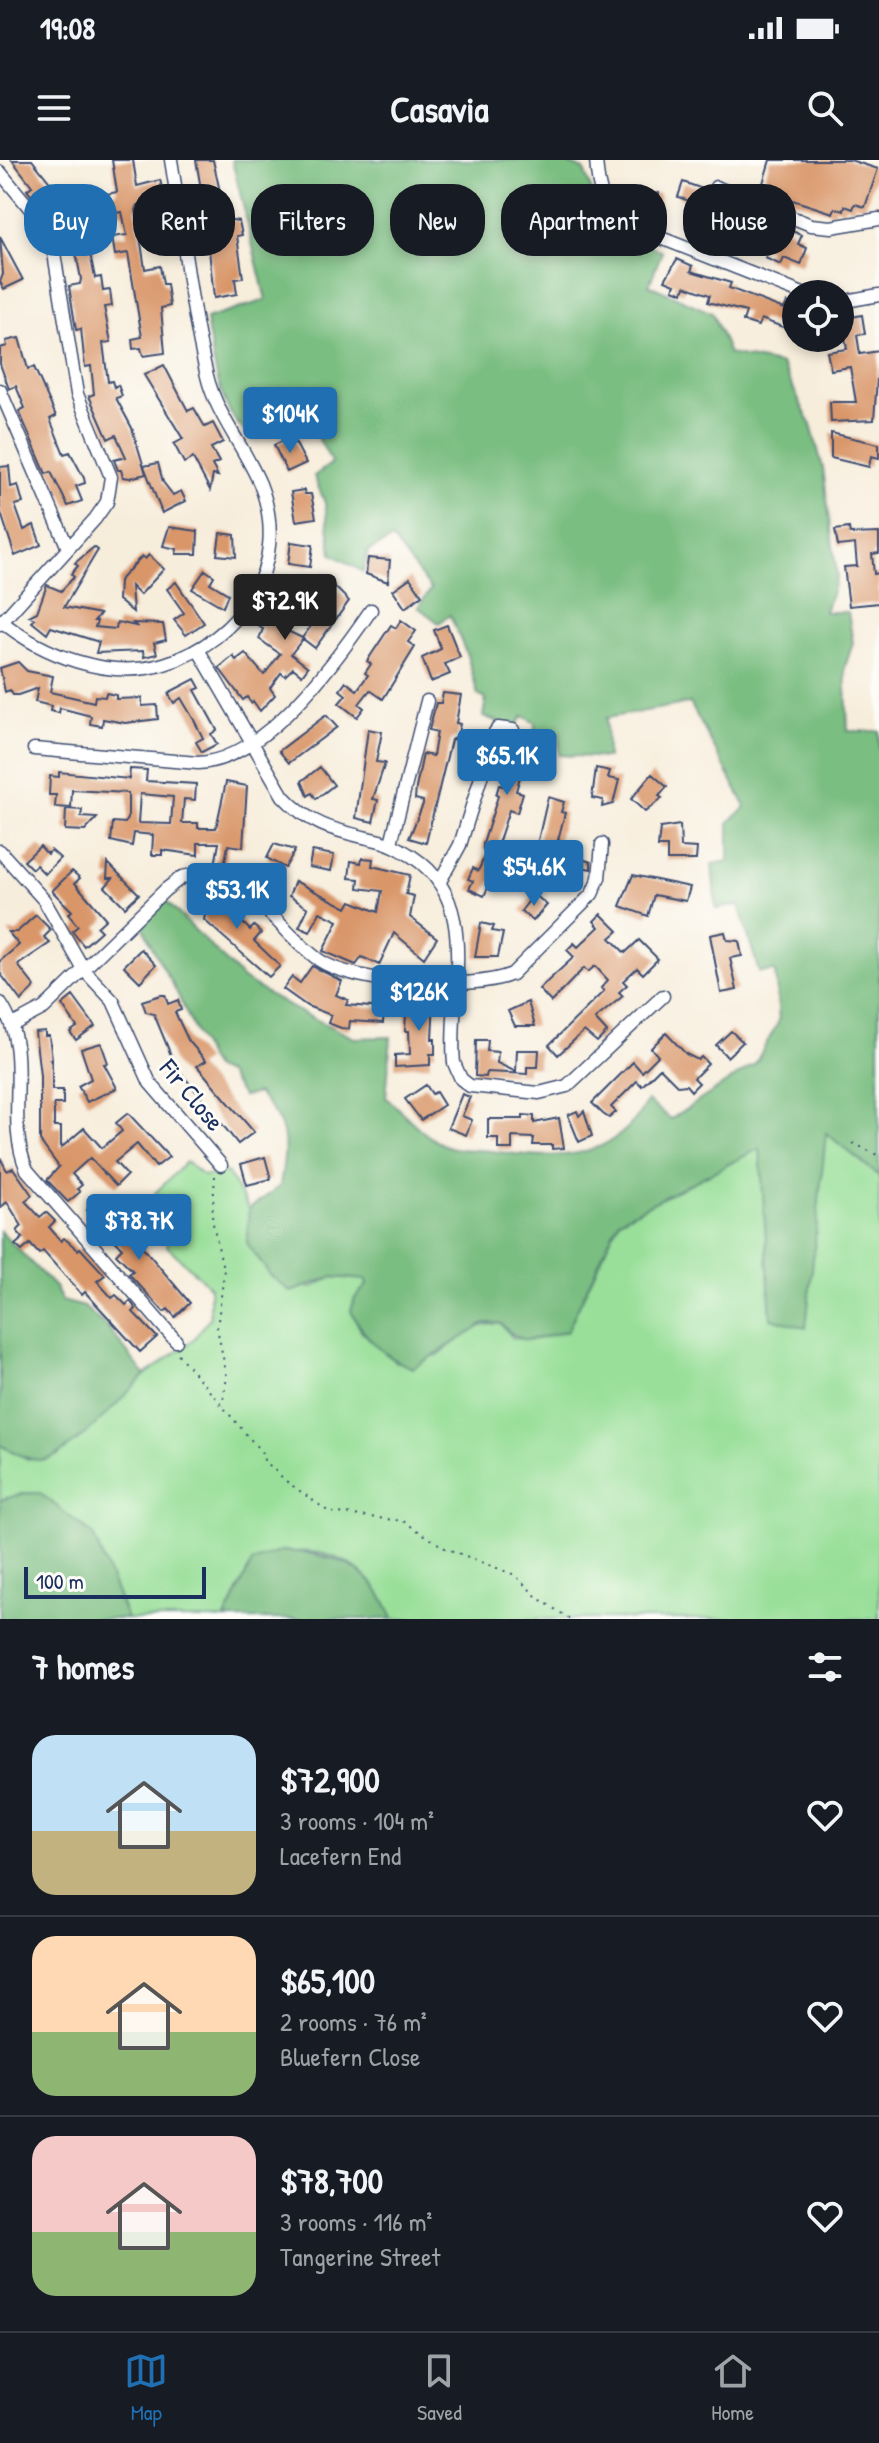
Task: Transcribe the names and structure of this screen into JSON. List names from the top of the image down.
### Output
{
  "streets": {
    "street": ["Fir Close"]
  },
  "scale_bar": "100 m",
  "page": {
    "status": "19:08",
    "header": "Casavia",
    "chip": [
      "Buy",
      "Rent",
      "Filters",
      "New",
      "Apartment",
      "House"
    ],
    "price": [
      "$104K",
      "$72.9K",
      "$65.1K",
      "$54.6K",
      "$53.1K",
      "$126K",
      "$78.7K"
    ],
    "scale": "100 m",
    "heading": "7 homes",
    "list": [
      {
        "name": "$72,900",
        "note": "3 rooms · 104 m² · Lacefern End"
      },
      {
        "name": "$65,100",
        "note": "2 rooms · 76 m² · Bluefern Close"
      },
      {
        "name": "$78,700",
        "note": "3 rooms · 116 m² · Tangerine Street"
      }
    ],
    "tabs": ["Map", "Saved", "Home"]
  }
}
